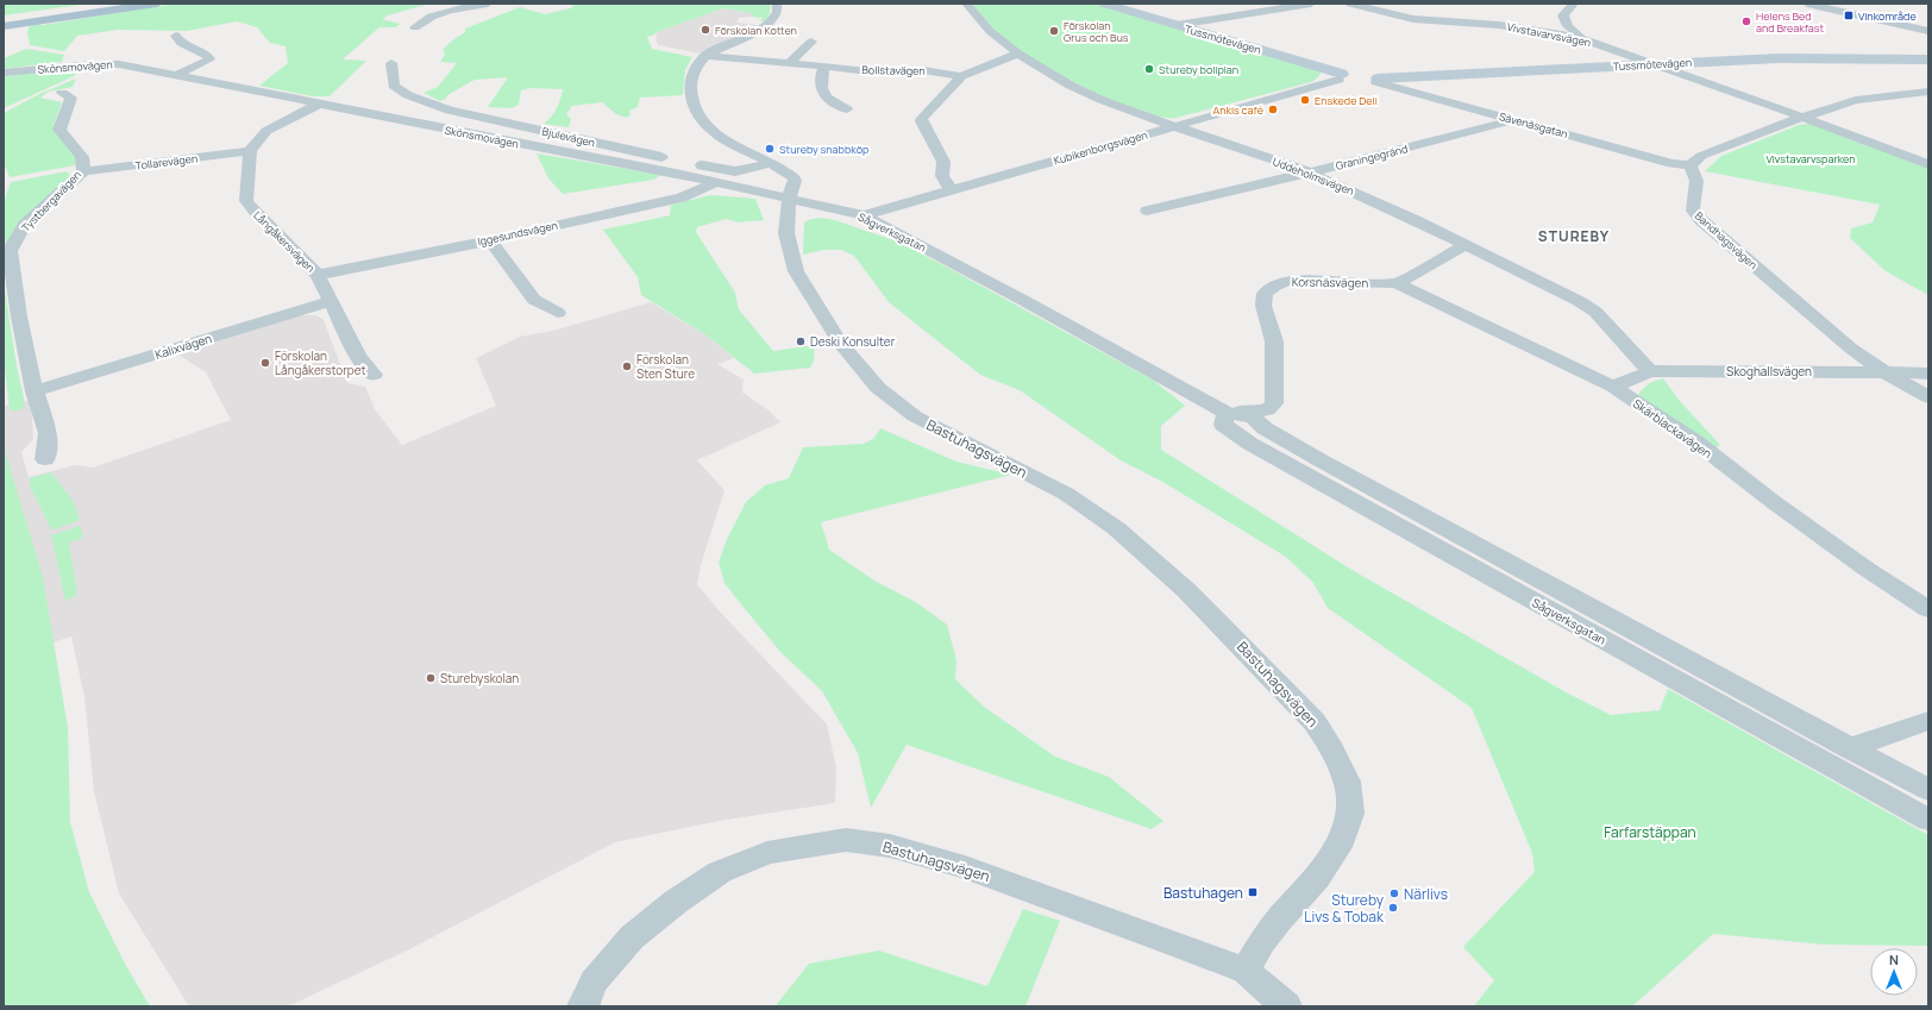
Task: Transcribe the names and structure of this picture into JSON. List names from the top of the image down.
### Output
{
  "streets": {
    "street": [
      "Vivstavarvsvägen",
      "Tussmötevägen",
      "Skönsmovägen",
      "Bollstavägen",
      "Sävenäsgatan",
      "Bjulevägen",
      "Kubikenborgsvägen",
      "Graningegränd",
      "Tollarevägen",
      "Uddeholmsvägen",
      "Tystbergavägen",
      "Sågverksgatan",
      "Iggesundsvägen",
      "Bandhagsvägen",
      "Långåkersvägen",
      "Korsnäsvägen",
      "Kalixvägen",
      "Skoghallsvägen",
      "Skärblackavägen",
      "Bastuhagsvägen"
    ]
  },
  "crossings": [
    ["Vivstavarvsvägen", "Tussmötevägen"],
    ["Tussmötevägen", "Sävenäsgatan"],
    ["Tussmötevägen", "Kubikenborgsvägen"],
    ["Skönsmovägen", "Sågverksgatan"],
    ["Skönsmovägen", "Iggesundsvägen"],
    ["Skönsmovägen", "Bastuhagsvägen"],
    ["Sävenäsgatan", "Graningegränd"],
    ["Sävenäsgatan", "Bandhagsvägen"],
    ["Kubikenborgsvägen", "Uddeholmsvägen"],
    ["Kubikenborgsvägen", "Sågverksgatan"],
    ["Graningegränd", "Uddeholmsvägen"],
    ["Tollarevägen", "Tystbergavägen"],
    ["Tollarevägen", "Långåkersvägen"],
    ["Uddeholmsvägen", "Skoghallsvägen"],
    ["Tystbergavägen", "Kalixvägen"],
    ["Sågverksgatan", "Korsnäsvägen"],
    ["Sågverksgatan", "Bastuhagsvägen"],
    ["Iggesundsvägen", "Långåkersvägen"],
    ["Bandhagsvägen", "Skoghallsvägen"],
    ["Långåkersvägen", "Kalixvägen"],
    ["Korsnäsvägen", "Skärblackavägen"],
    ["Skoghallsvägen", "Skärblackavägen"]
  ],
  "districts": ["STUREBY"],
  "parks": ["Vivstavarvsparken", "Farfarstäppan"],
  "places": {
    "transit": ["Vinkområde", "Bastuhagen"],
    "other": [
      "Helens Bed and Breakfast",
      "Förskolan Kotten",
      "Förskolan Grus och Bus",
      "Stureby bollplan",
      "Enskede Deli",
      "Ankis café",
      "Stureby snabbköp",
      "Deski Konsulter",
      "Förskolan Långåkerstorpet",
      "Förskolan Sten Sture",
      "Sturebyskolan",
      "Närlivs",
      "Stureby Livs & Tobak"
    ]
  },
  "north": "top"
}
